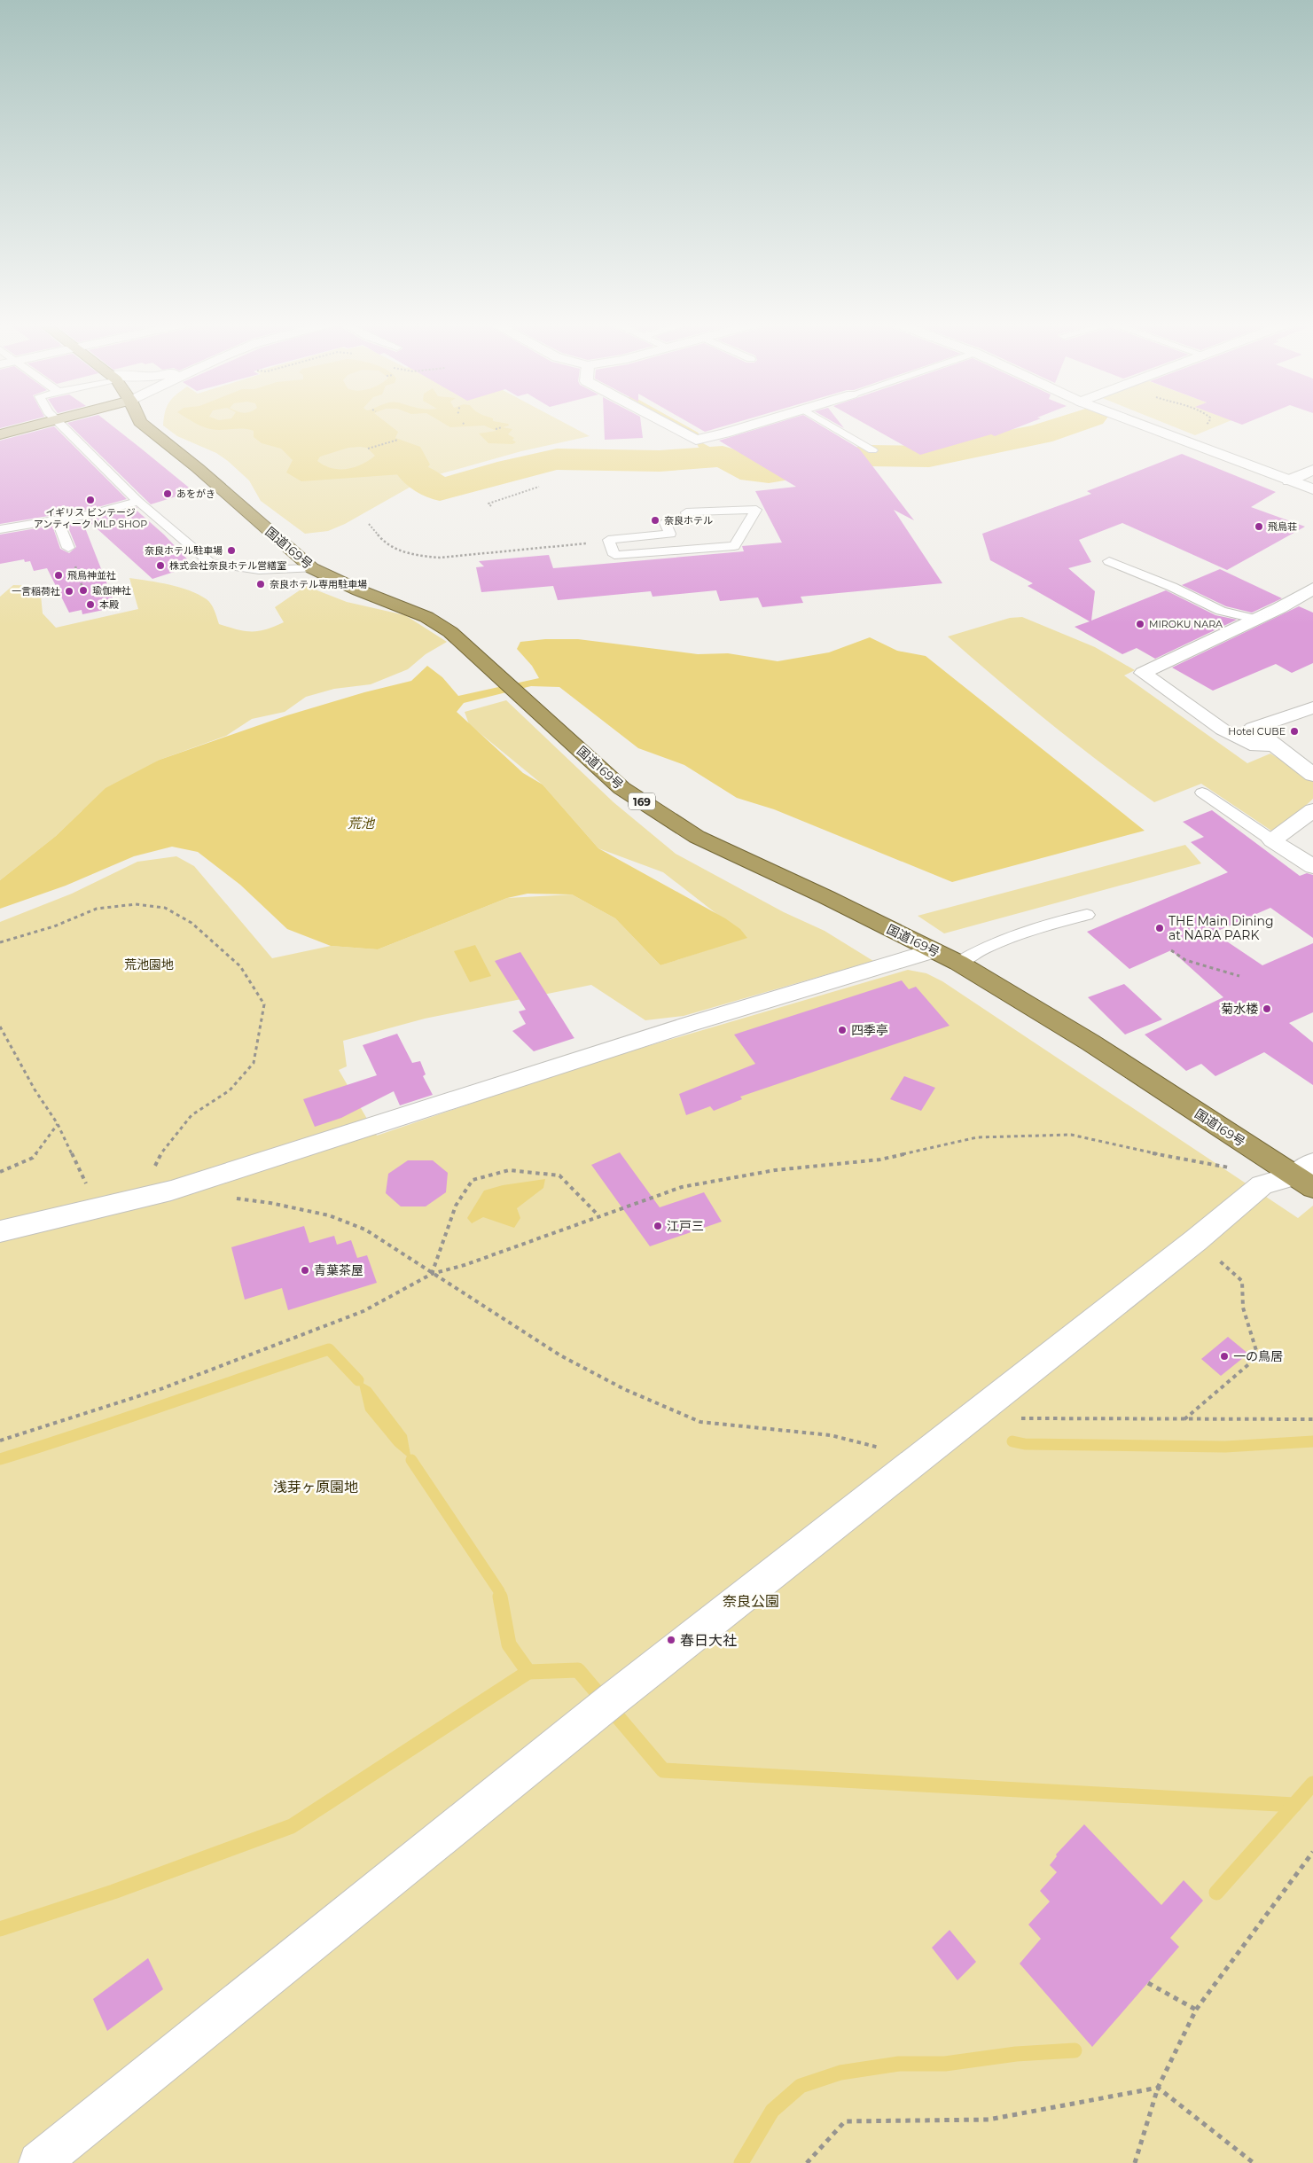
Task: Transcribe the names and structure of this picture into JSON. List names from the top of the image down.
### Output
{
  "streets": {
    "highway": ["国道169号", "169"]
  },
  "water": ["荒池"],
  "parks": ["荒池園地", "浅芽ヶ原園地", "奈良公園"],
  "places": [
    "あをがき",
    "イギリス ビンテージ アンティーク MLP SHOP",
    "奈良ホテル",
    "飛鳥荘",
    "奈良ホテル駐車場",
    "株式会社奈良ホテル営繕室",
    "飛鳥神並社",
    "奈良ホテル専用駐車場",
    "瑜伽神社",
    "一言稲荷社",
    "本殿",
    "MIROKU NARA",
    "Hotel CUBE",
    "THE Main Dining at NARA PARK",
    "菊水楼",
    "四季亭",
    "江戸三",
    "青葉茶屋",
    "一の鳥居",
    "春日大社"
  ]
}
